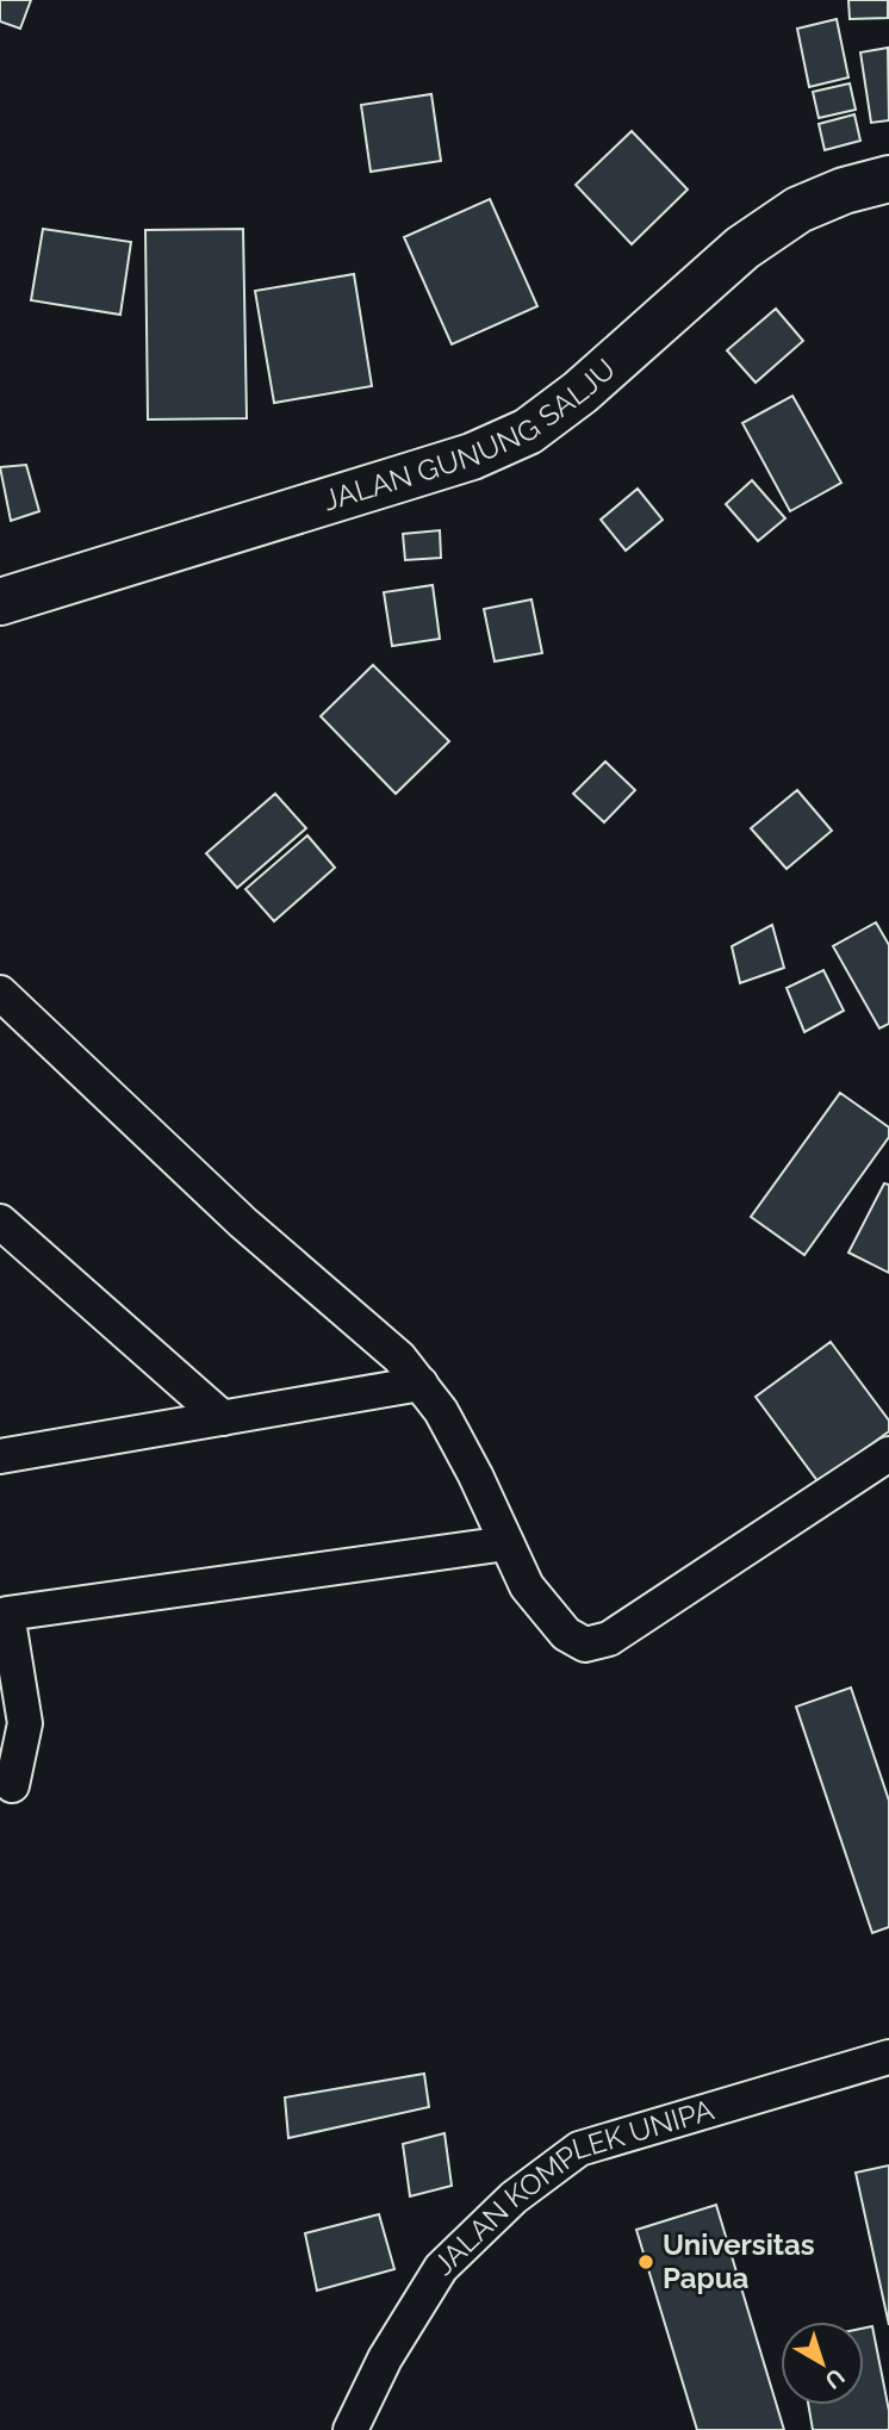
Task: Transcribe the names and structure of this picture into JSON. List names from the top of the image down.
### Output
{
  "streets": {
    "main road": ["JALAN GUNUNG SALJU"],
    "street": ["JALAN KOMPLEK UNIPA"]
  },
  "places": ["Universitas Papua"],
  "north": "bottom right"
}
